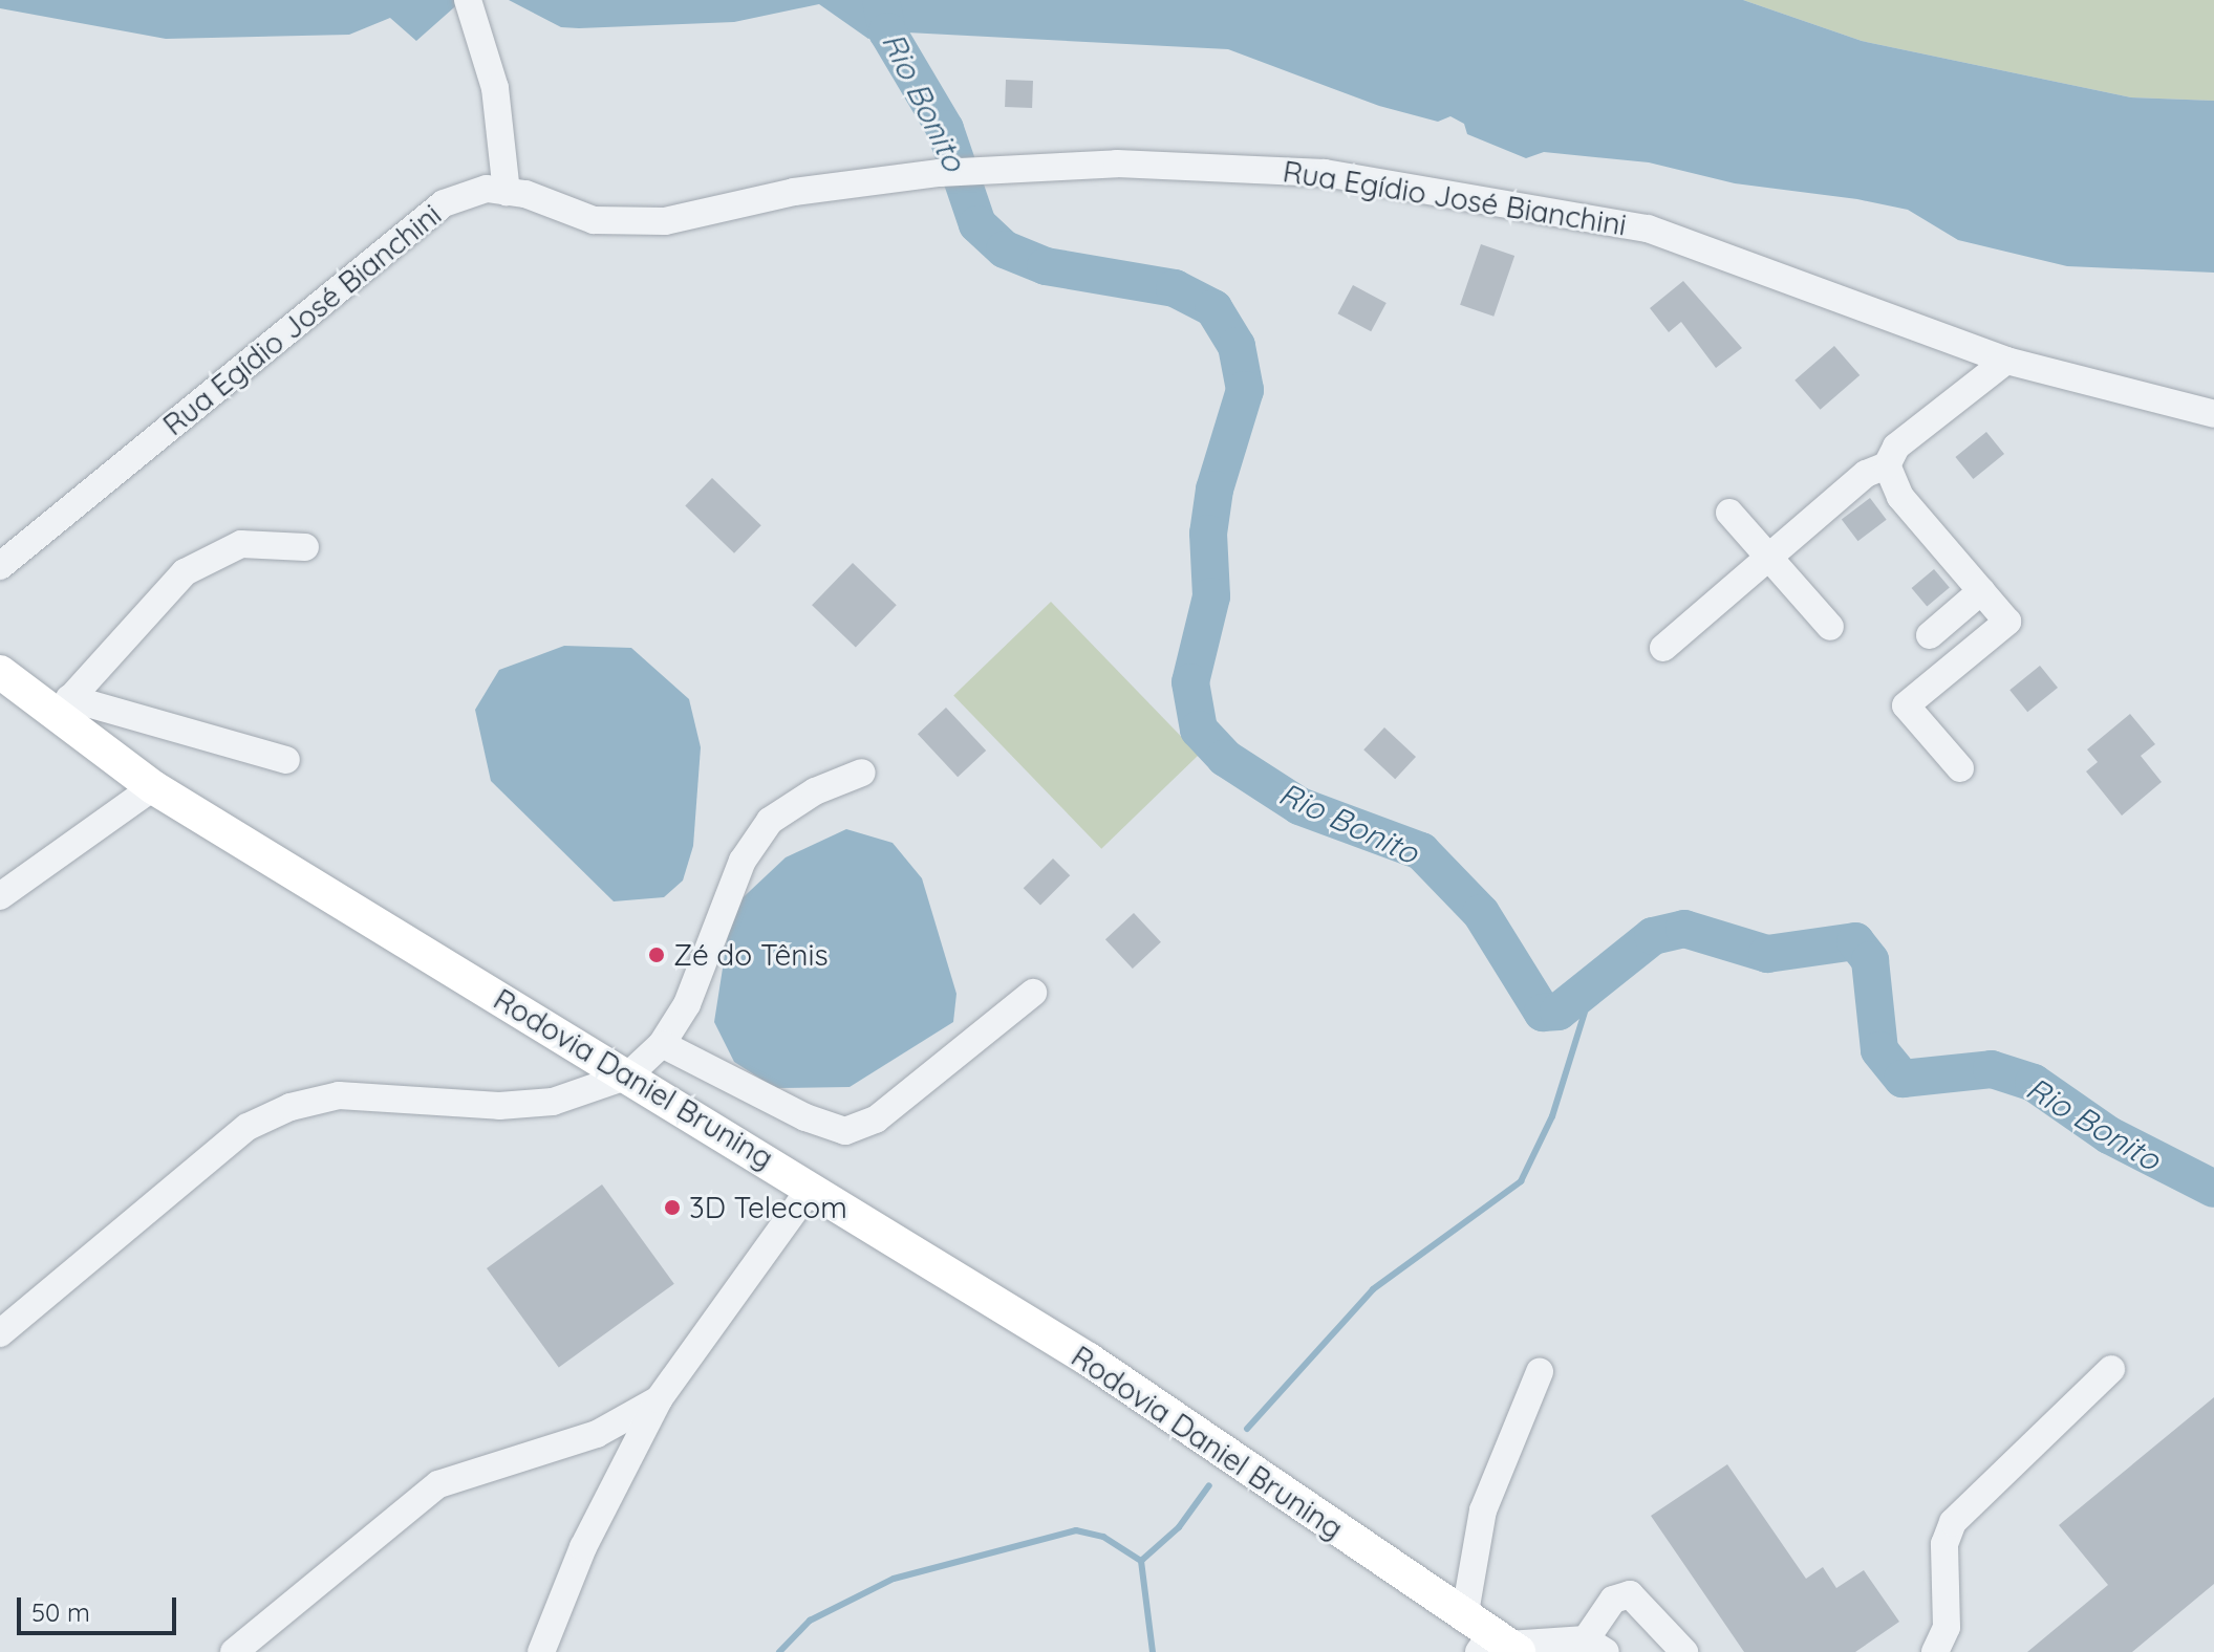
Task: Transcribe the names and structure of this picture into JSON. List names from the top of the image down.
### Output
{
  "streets": {
    "main road": ["Rodovia Daniel Bruning"],
    "street": ["Rua Egídio José Bianchini"]
  },
  "water": ["Rio Bonito"],
  "places": ["Zé do Tênis", "3D Telecom"],
  "scale_bar": "50 m"
}
